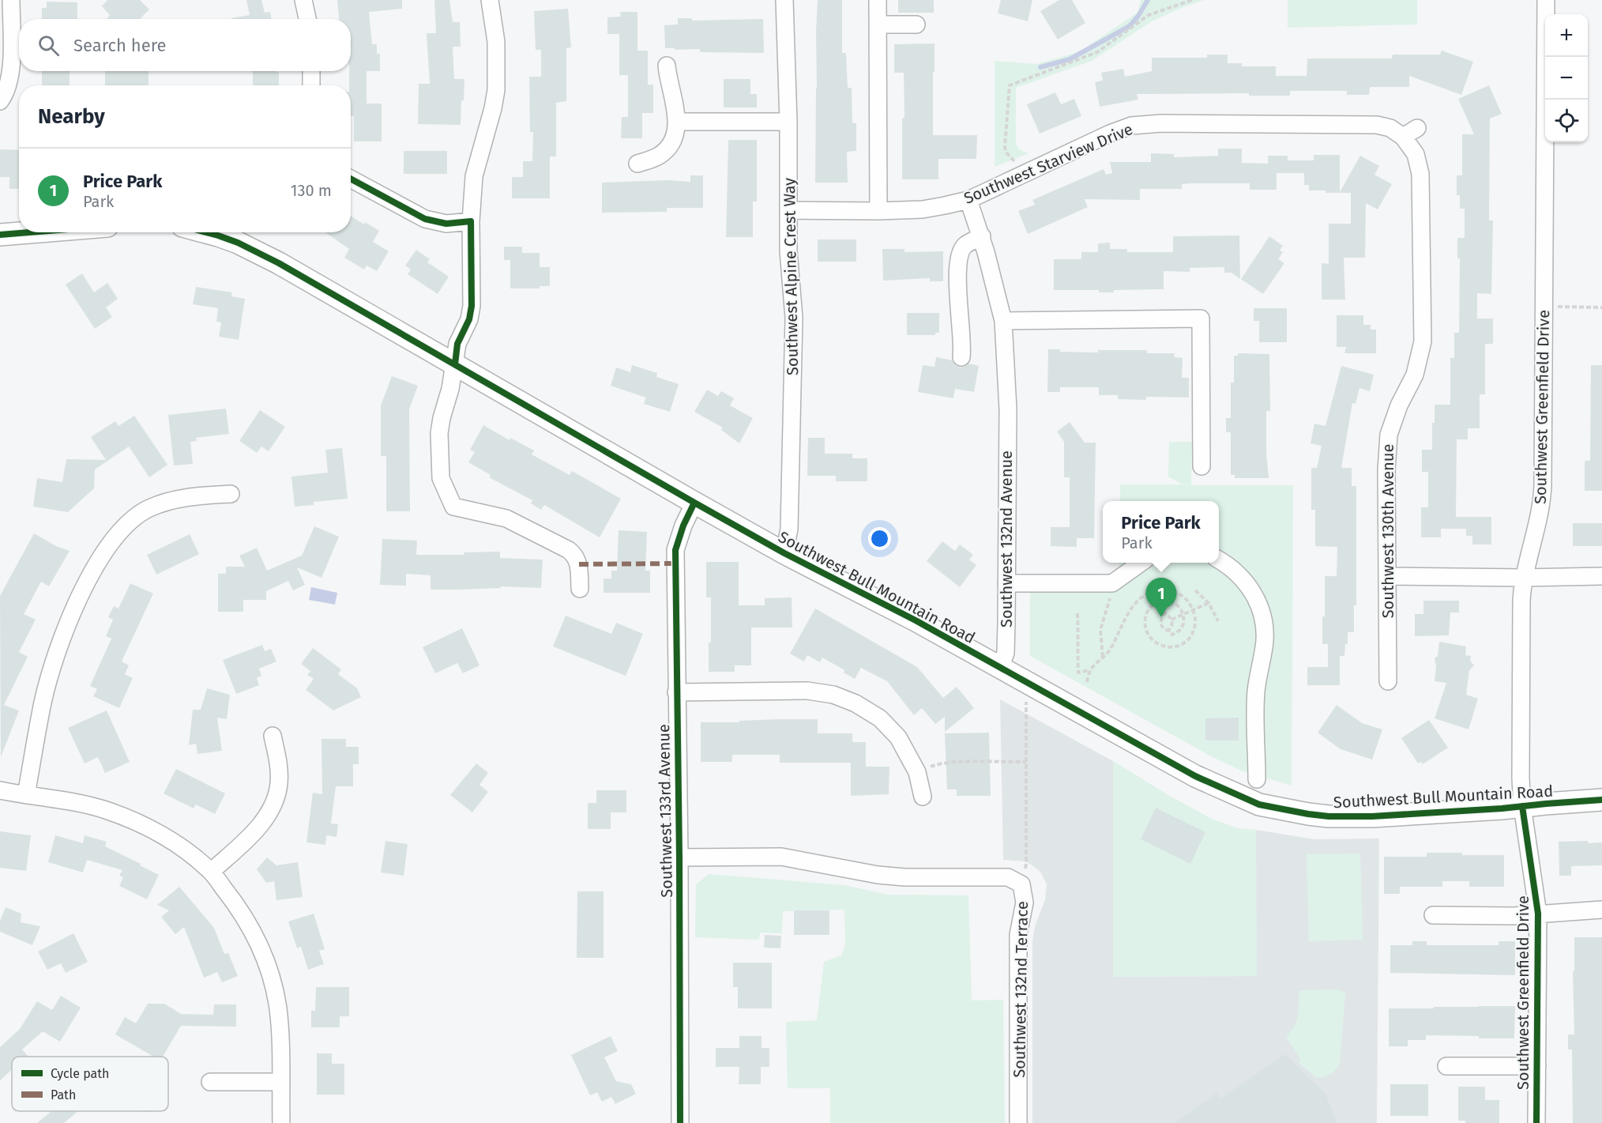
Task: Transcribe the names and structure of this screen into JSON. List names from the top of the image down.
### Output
{
  "streets": {
    "main road": ["Southwest Bull Mountain Road"],
    "street": [
      "Southwest Starview Drive",
      "Southwest Alpine Crest Way",
      "Southwest Greenfield Drive",
      "Southwest 130th Avenue",
      "Southwest 132nd Avenue",
      "Southwest 133rd Avenue",
      "Southwest 132nd Terrace"
    ]
  },
  "crossings": [
    ["Southwest Starview Drive", "Southwest Alpine Crest Way"],
    ["Southwest Starview Drive", "Southwest 130th Avenue"],
    ["Southwest Starview Drive", "Southwest 132nd Avenue"],
    ["Southwest Alpine Crest Way", "Southwest Bull Mountain Road"],
    ["Southwest Greenfield Drive", "Southwest Bull Mountain Road"],
    ["Southwest 132nd Avenue", "Southwest Bull Mountain Road"],
    ["Southwest Bull Mountain Road", "Southwest 133rd Avenue"]
  ],
  "legend": ["Cycle path", "Path"],
  "page": {
    "map_buttons": ["+", "−"],
    "search": "Search here",
    "heading": "Nearby",
    "list": [
      {
        "mark": "1",
        "name": "Price Park",
        "note": "Park",
        "value": "130 m"
      }
    ],
    "popup": ["Price Park", "Park"],
    "pins": "1"
  }
}
